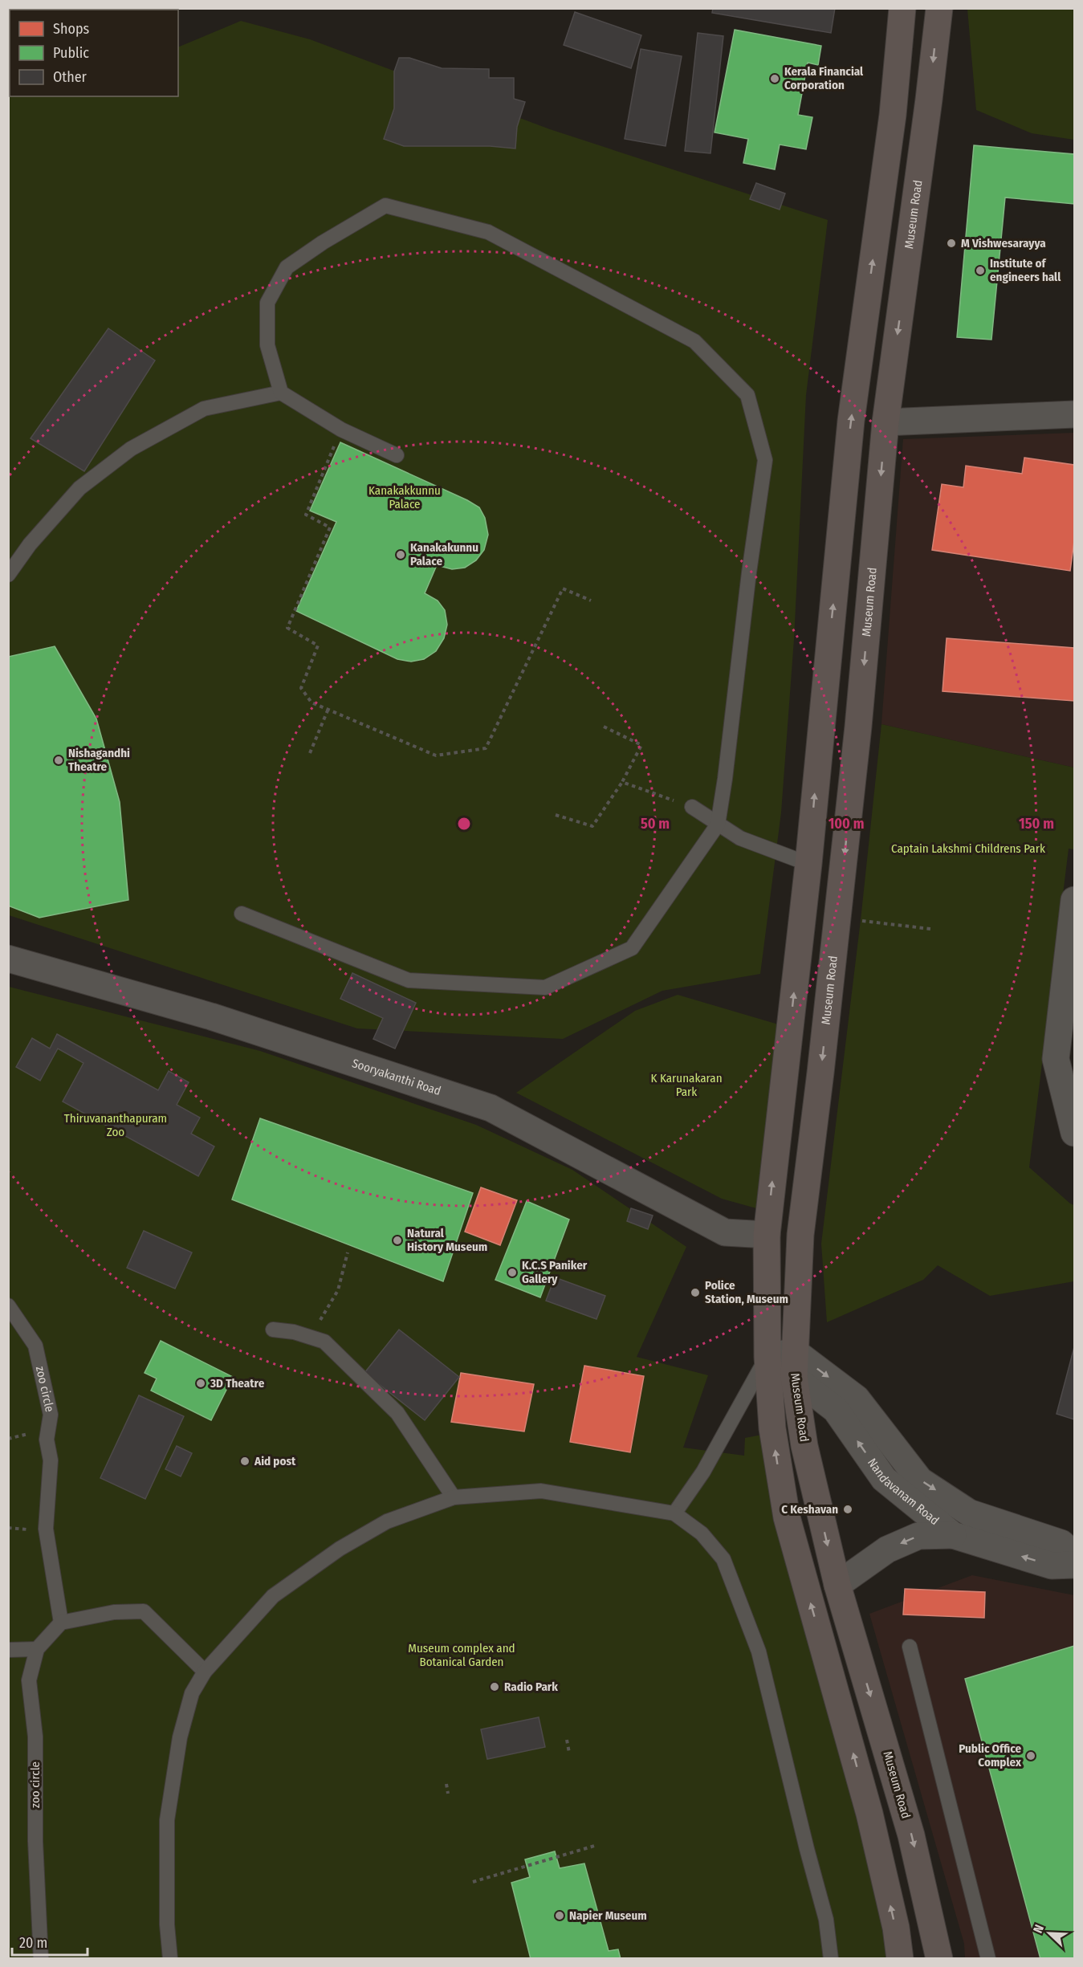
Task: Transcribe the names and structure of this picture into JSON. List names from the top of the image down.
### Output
{
  "streets": {
    "main road": ["Museum Road"],
    "street": ["Sooryakanthi Road", "Nandavanam Road"],
    "lane": ["zoo circle"]
  },
  "crossings": [
    ["Museum Road", "Nandavanam Road"]
  ],
  "parks": [
    "Kanakakkunnu Palace",
    "Captain Lakshmi Childrens Park",
    "K Karunakaran Park",
    "Thiruvananthapuram Zoo",
    "Museum complex and Botanical Garden"
  ],
  "places": [
    "Kerala Financial Corporation",
    "M Vishwesarayya",
    "Institute of engineers hall",
    "Kanakakunnu Palace",
    "Nishagandhi Theatre",
    "Natural History Museum",
    "K.C.S Paniker Gallery",
    "Police Station, Museum",
    "3D Theatre",
    "Aid post",
    "C Keshavan",
    "Radio Park",
    "Public Office Complex",
    "Napier Museum"
  ],
  "legend": ["Shops", "Public", "Other"],
  "scale_bar": "20 m",
  "north": "top left",
  "rings": ["50 m", "100 m", "150 m"]
}
